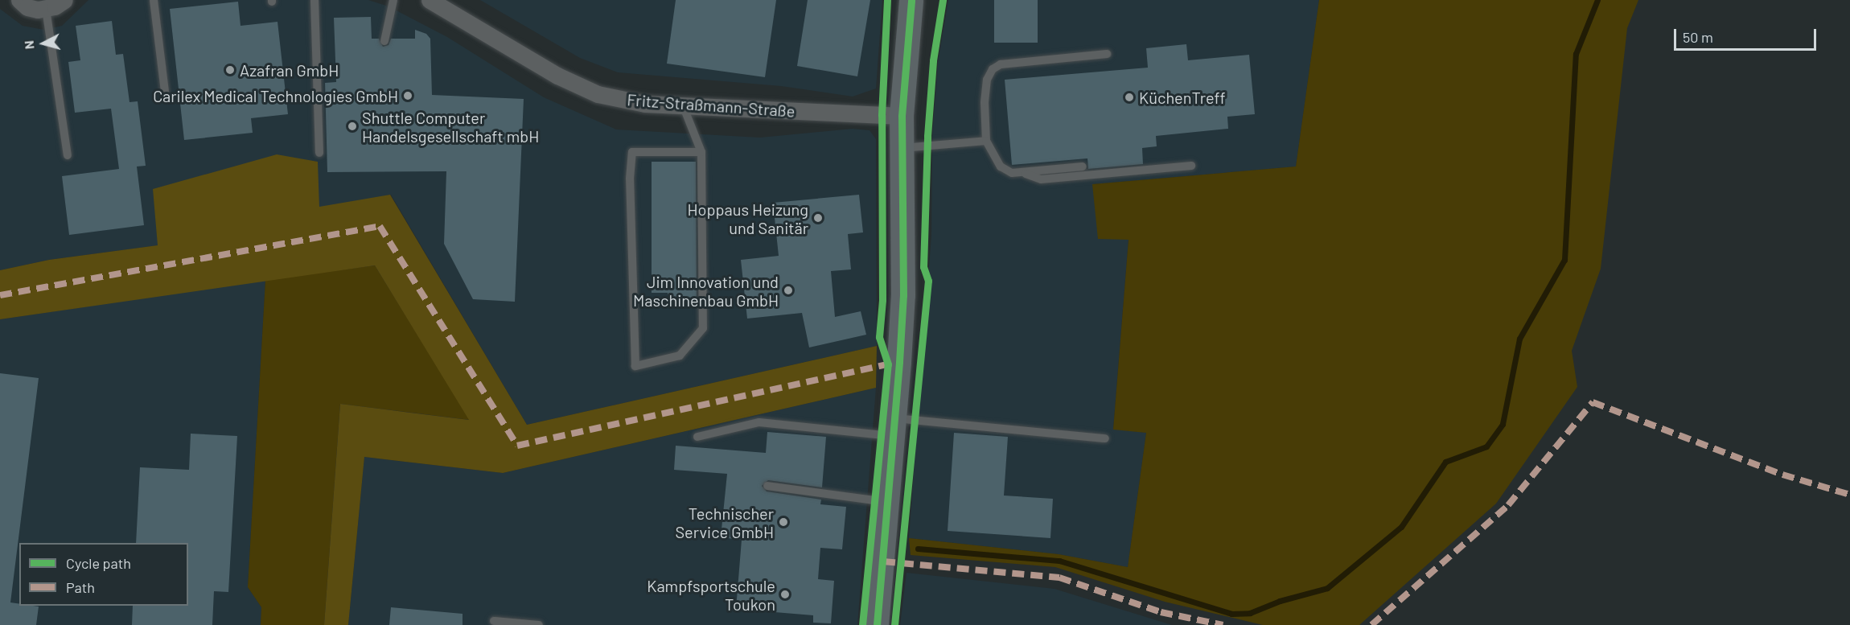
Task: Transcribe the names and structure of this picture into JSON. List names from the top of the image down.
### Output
{
  "streets": {
    "street": ["Fritz-Straßmann-Straße"]
  },
  "places": [
    "Azafran GmbH",
    "Carilex Medical Technologies GmbH",
    "KüchenTreff",
    "Shuttle Computer Handelsgesellschaft mbH",
    "Hoppaus Heizung und Sanitär",
    "Jim Innovation und Maschinenbau GmbH",
    "Technischer Service GmbH",
    "Kampfsportschule Toukon"
  ],
  "legend": ["Cycle path", "Path"],
  "scale_bar": "50 m",
  "north": "left"
}
